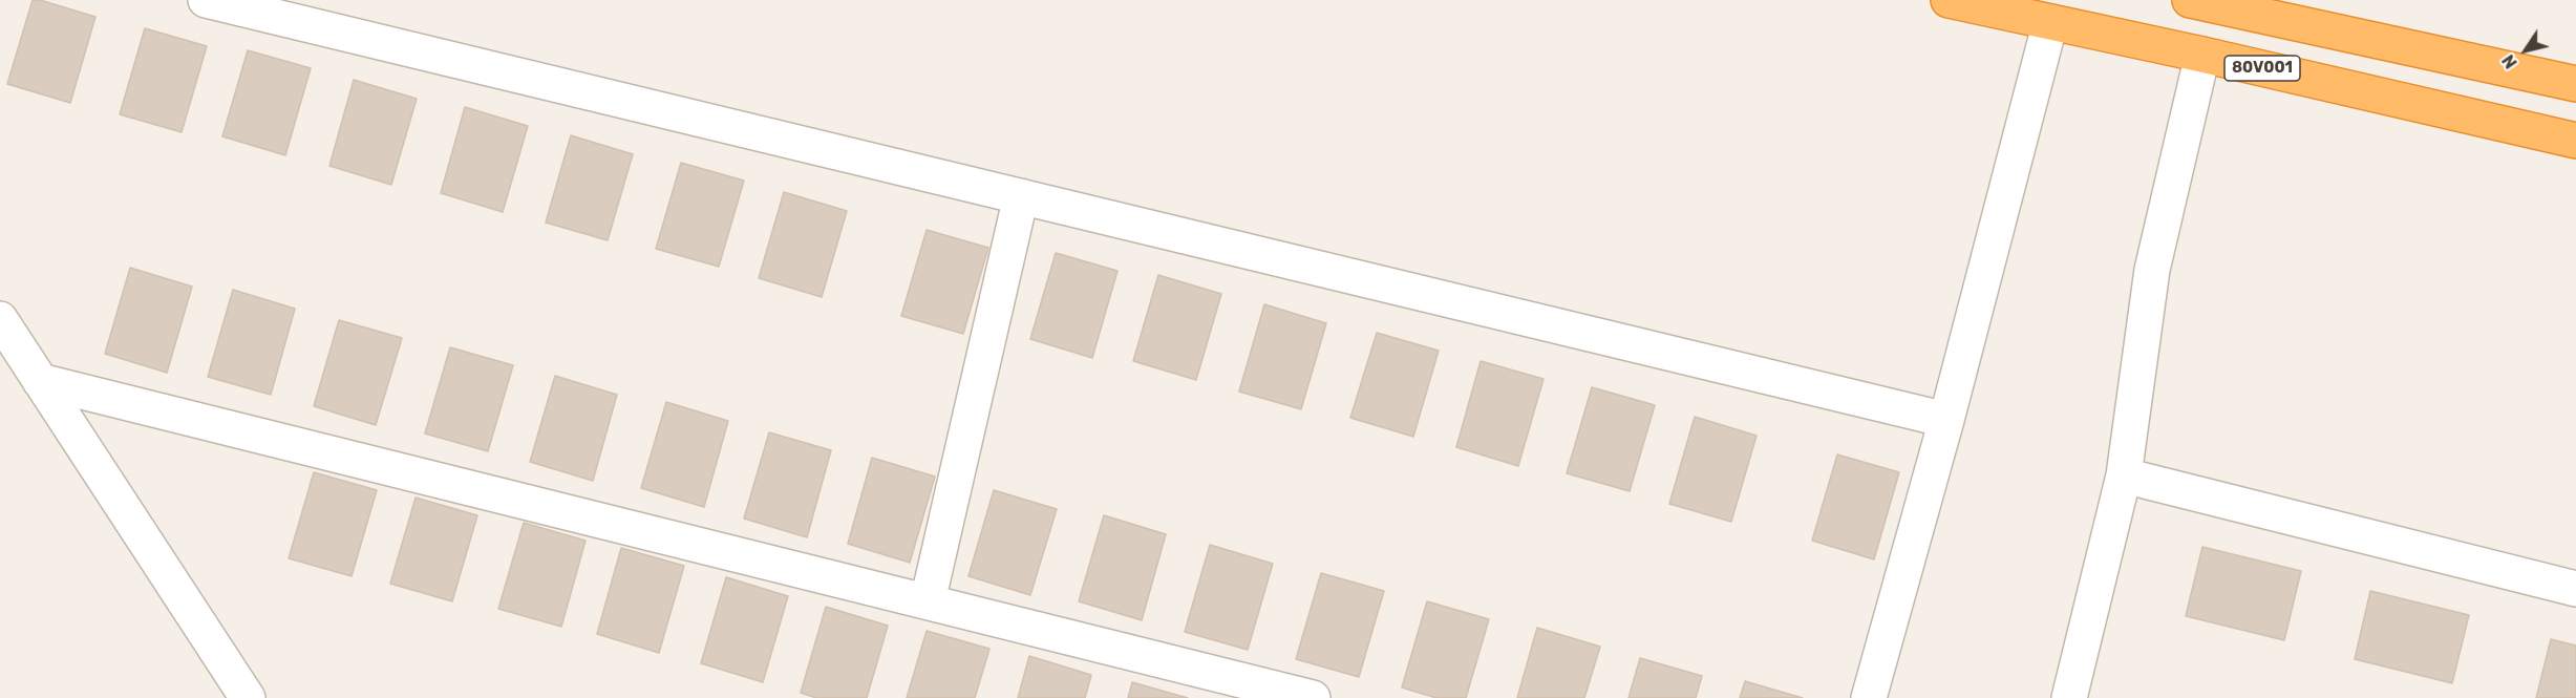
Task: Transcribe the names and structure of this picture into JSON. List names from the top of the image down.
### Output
{
  "streets": {
    "highway": ["80V001"]
  },
  "north": "bottom left"
}
